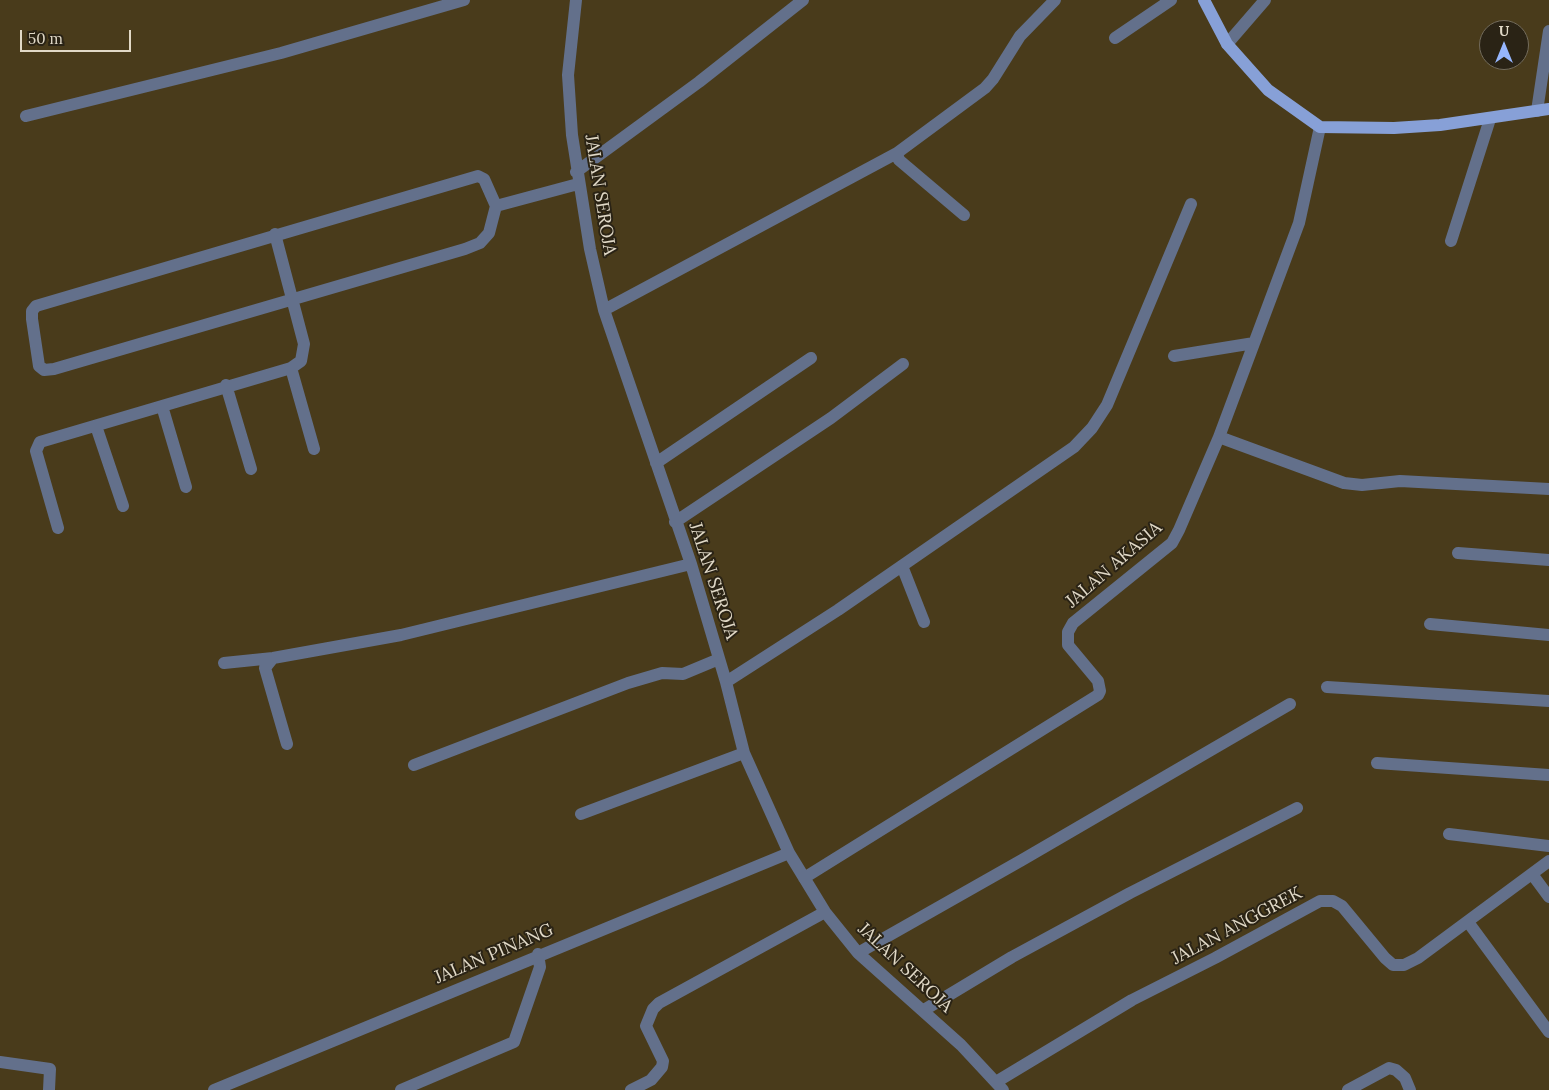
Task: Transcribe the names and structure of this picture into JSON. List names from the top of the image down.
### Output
{
  "streets": {
    "street": [
      "JALAN SEROJA",
      "JALAN AKASIA",
      "JALAN ANGGREK",
      "JALAN PINANG"
    ]
  },
  "crossings": [
    ["JALAN SEROJA", "JALAN AKASIA"],
    ["JALAN SEROJA", "JALAN ANGGREK"],
    ["JALAN SEROJA", "JALAN PINANG"]
  ],
  "scale_bar": "50 m",
  "north": "top"
}
